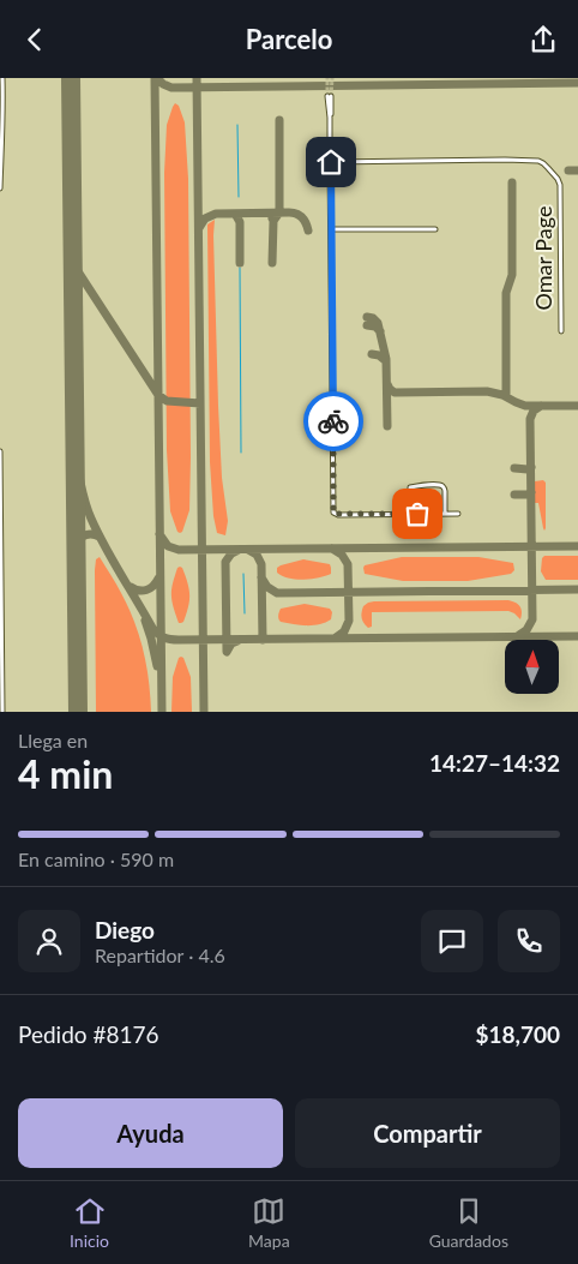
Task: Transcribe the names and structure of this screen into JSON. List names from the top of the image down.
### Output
{
  "streets": {
    "street": ["Omar Page"]
  },
  "north": "top",
  "page": {
    "header": "Parcelo",
    "heading": ["4 min", "Llega en", "14:27–14:32"],
    "panel": [
      "Diego",
      "Repartidor · 4.6",
      "Pedido #8176",
      "$18,700"
    ],
    "bar": "En camino · 590 m",
    "buttons": ["Ayuda", "Compartir"],
    "tabs": ["Inicio", "Mapa", "Guardados"]
  }
}
